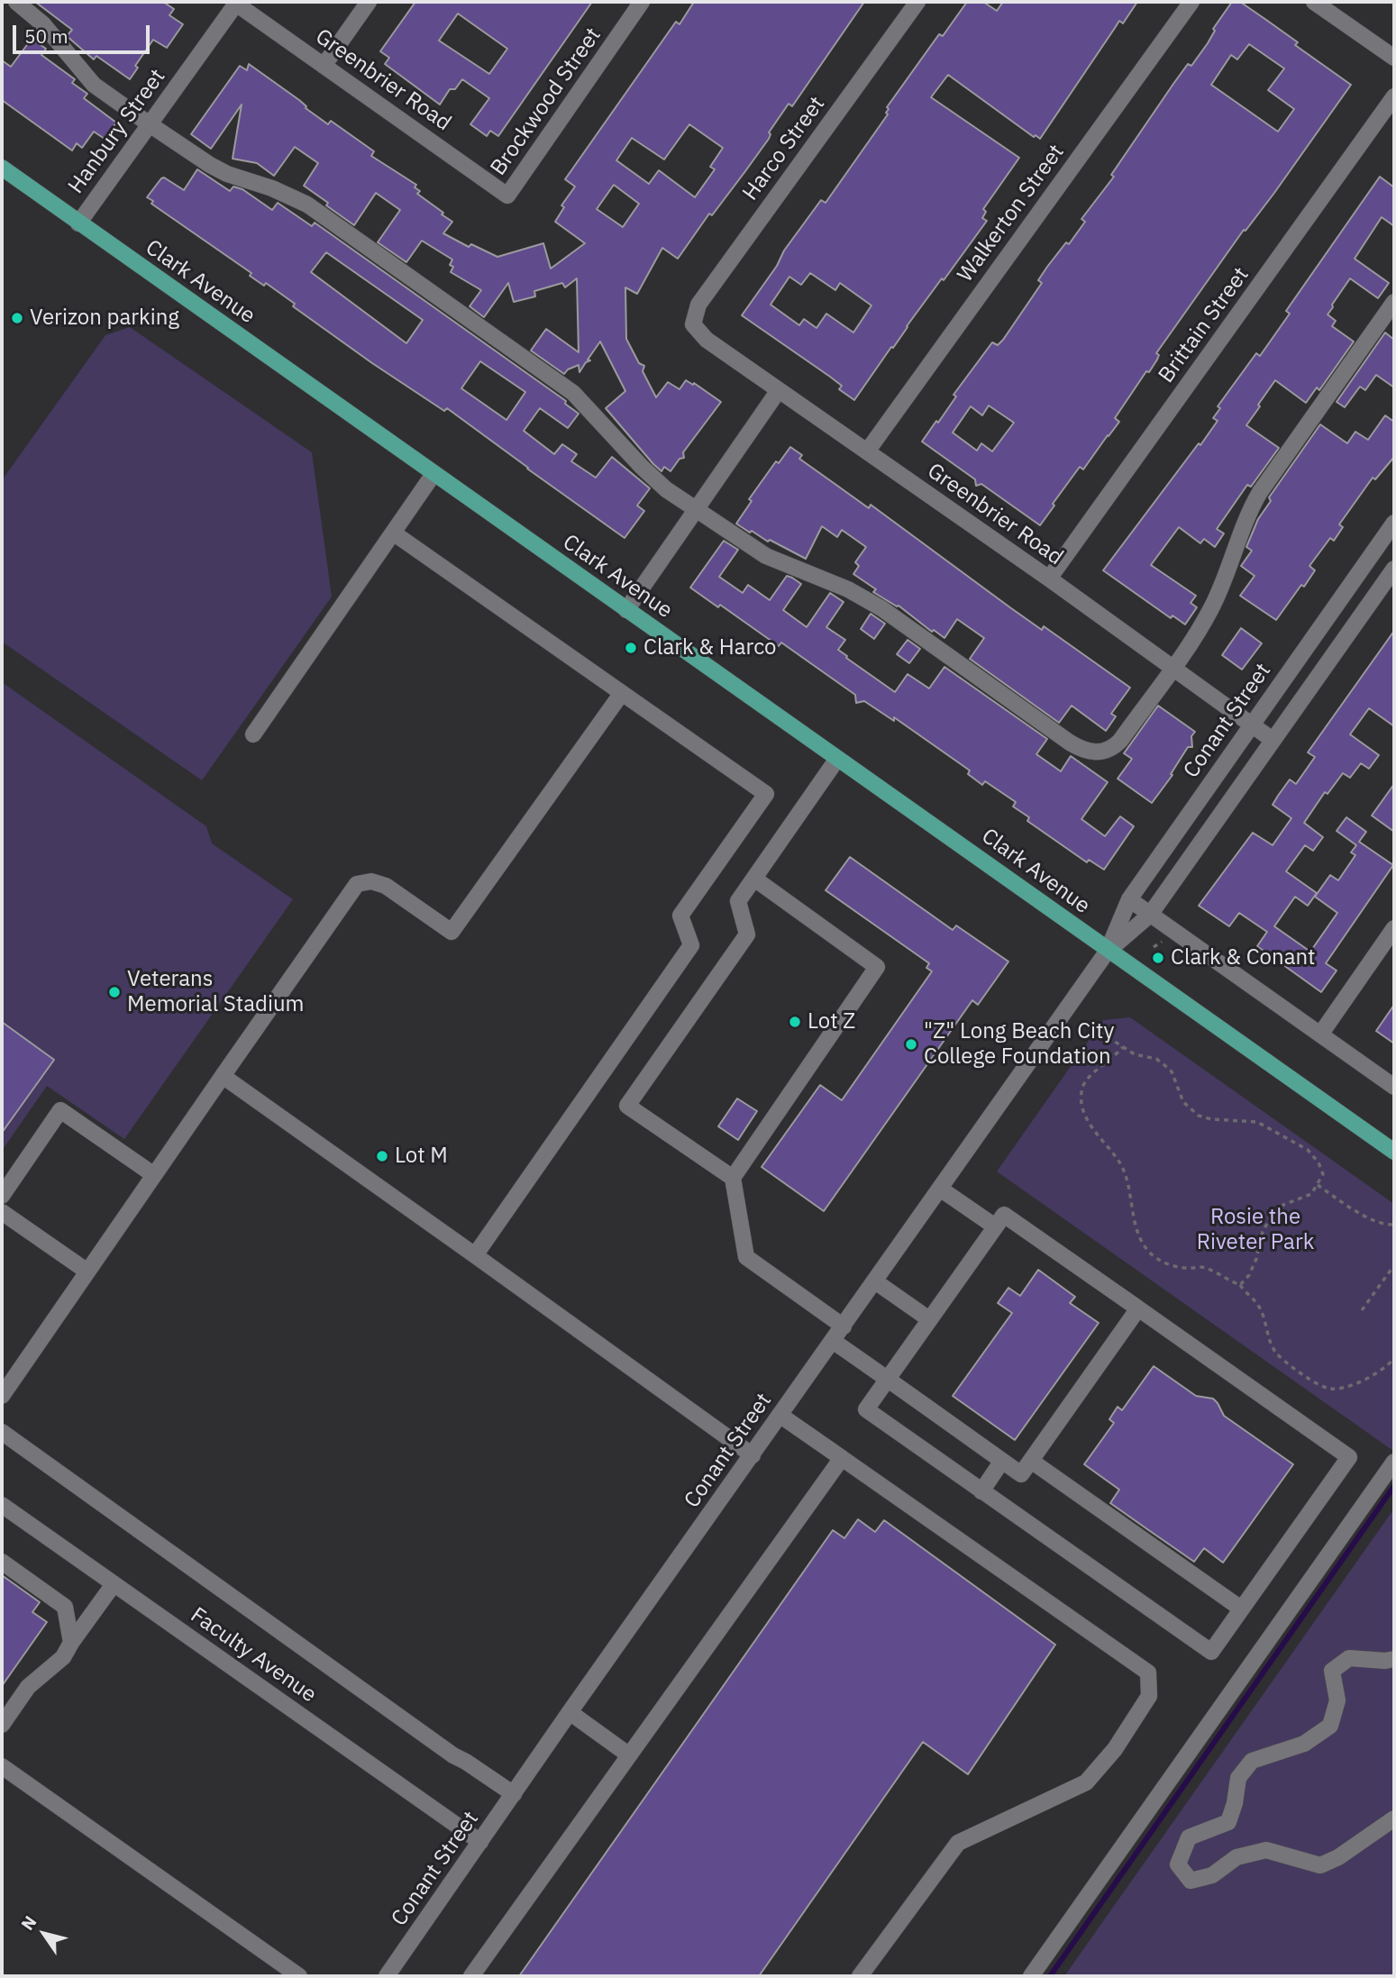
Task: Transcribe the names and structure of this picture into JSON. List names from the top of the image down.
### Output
{
  "streets": {
    "main road": ["Clark Avenue"],
    "street": [
      "Greenbrier Road",
      "Brockwood Street",
      "Hanbury Street",
      "Harco Street",
      "Walkerton Street",
      "Brittain Street",
      "Conant Street",
      "Faculty Avenue"
    ]
  },
  "crossings": [
    ["Greenbrier Road", "Brockwood Street"],
    ["Greenbrier Road", "Hanbury Street"],
    ["Greenbrier Road", "Harco Street"],
    ["Greenbrier Road", "Walkerton Street"],
    ["Greenbrier Road", "Brittain Street"],
    ["Greenbrier Road", "Conant Street"],
    ["Hanbury Street", "Clark Avenue"],
    ["Clark Avenue", "Conant Street"],
    ["Conant Street", "Faculty Avenue"]
  ],
  "parks": ["Rosie the Riveter Park"],
  "places": [
    "Verizon parking",
    "Clark & Harco",
    "Clark & Conant",
    "Veterans Memorial Stadium",
    "Lot Z",
    "\"Z\" Long Beach City College Foundation",
    "Lot M"
  ],
  "scale_bar": "50 m",
  "north": "top left"
}
